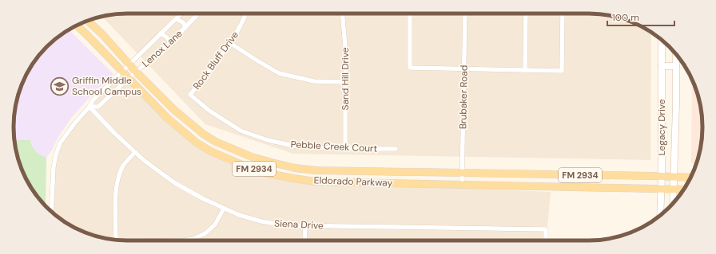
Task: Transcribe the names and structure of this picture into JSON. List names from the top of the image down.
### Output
{
  "streets": {
    "main road": ["Legacy Drive", "FM 2934", "Eldorado Parkway"],
    "street": [
      "Lenox Lane",
      "Rock Bluff Drive",
      "Sand Hill Drive",
      "Brubaker Road",
      "Pebble Creek Court",
      "Siena Drive"
    ]
  },
  "crossings": [
    ["Lenox Lane", "Eldorado Parkway"],
    ["Lenox Lane", "Siena Drive"],
    ["Rock Bluff Drive", "Pebble Creek Court"],
    ["Sand Hill Drive", "Pebble Creek Court"],
    ["Brubaker Road", "Eldorado Parkway"],
    ["Legacy Drive", "Eldorado Parkway"]
  ],
  "places": {
    "school or university": ["Griffin Middle School Campus"]
  },
  "scale_bar": "100 m"
}
